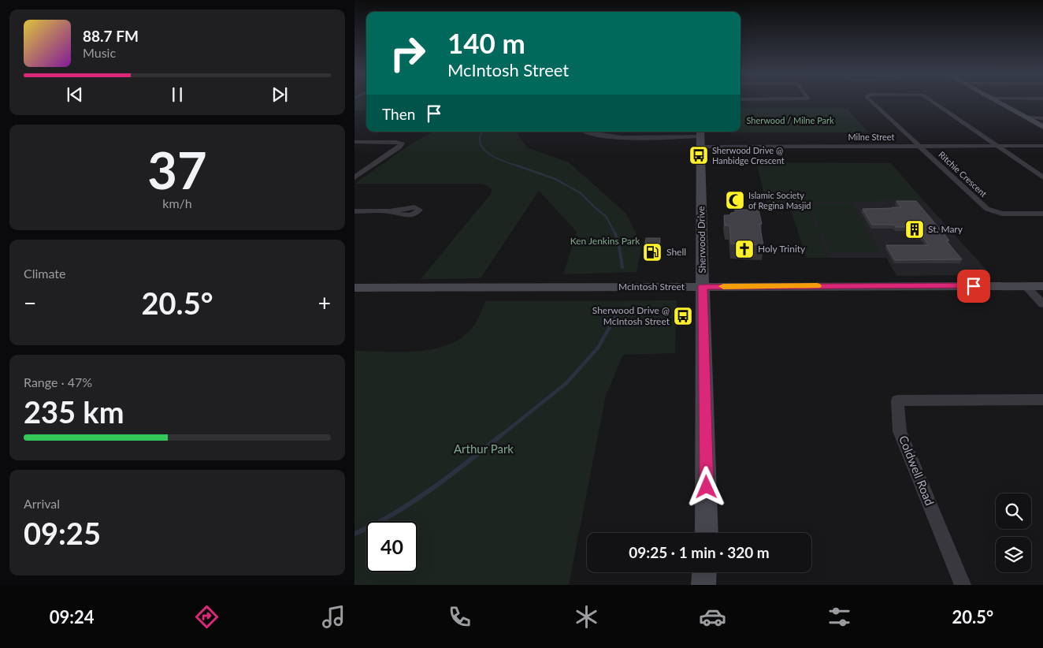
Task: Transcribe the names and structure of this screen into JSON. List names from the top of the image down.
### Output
{
  "streets": {
    "street": [
      "Milne Street",
      "Ritchie Crescent",
      "Sherwood Drive",
      "McIntosh Street",
      "Coldwell Road"
    ]
  },
  "crossings": [
    ["Milne Street", "Ritchie Crescent"],
    ["Milne Street", "Sherwood Drive"],
    ["Sherwood Drive", "McIntosh Street"]
  ],
  "parks": ["Sherwood / Milne Park", "Ken Jenkins Park", "Arthur Park"],
  "places": {
    "bus stop": ["Sherwood Drive @ Hanbidge Crescent", "Sherwood Drive @ McIntosh Street"],
    "mosque": ["Islamic Society of Regina Masjid"],
    "building": ["St. Mary"],
    "church": ["Holy Trinity"],
    "fuel station": ["Shell"]
  },
  "page": {
    "turn": ["140 m", "McIntosh Street"],
    "song": ["88.7 FM", "Music"],
    "then": "Then",
    "tile": [
      ["37", "km/h"],
      "Climate",
      ["Range · 47%", "235 km"],
      ["Arrival", "09:25"]
    ],
    "heat": ["−", "20.5°", "+"],
    "limit": "40",
    "trip": "09:25 · 1 min · 320 m",
    "tabs": ["09:24", "20.5°"]
  }
}
